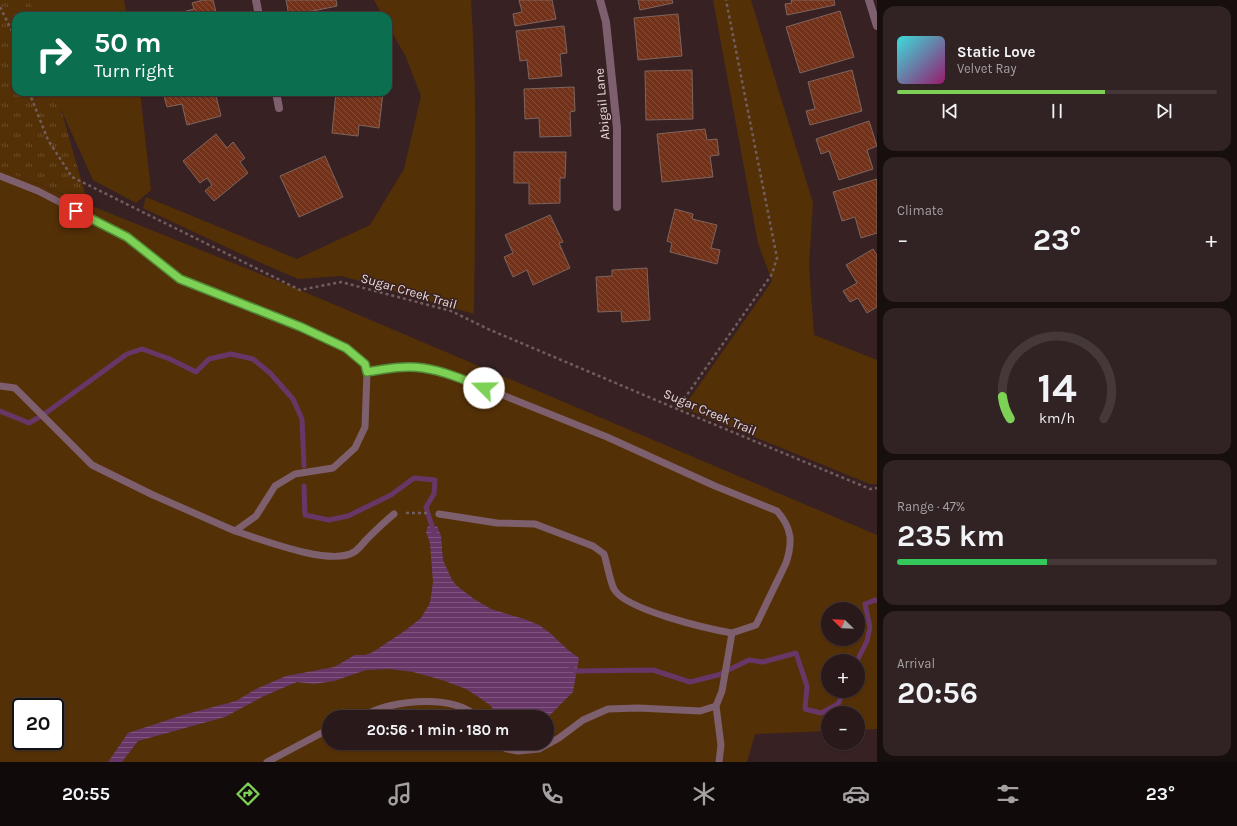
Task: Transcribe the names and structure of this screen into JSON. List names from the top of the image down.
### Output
{
  "streets": {
    "street": ["Abigail Lane"],
    "path": ["Sugar Creek Trail"]
  },
  "north": "top left",
  "page": {
    "turn": ["50 m", "Turn right"],
    "song": ["Static Love", "Velvet Ray"],
    "tile": [
      "Climate",
      ["Range · 47%", "235 km"],
      ["Arrival", "20:56"]
    ],
    "heat": ["−", "23°", "+"],
    "map_buttons": ["+", "−"],
    "limit": "20",
    "trip": "20:56 · 1 min · 180 m",
    "tabs": ["20:55", "23°"],
    "gauge": ["14", "km/h"]
  }
}
